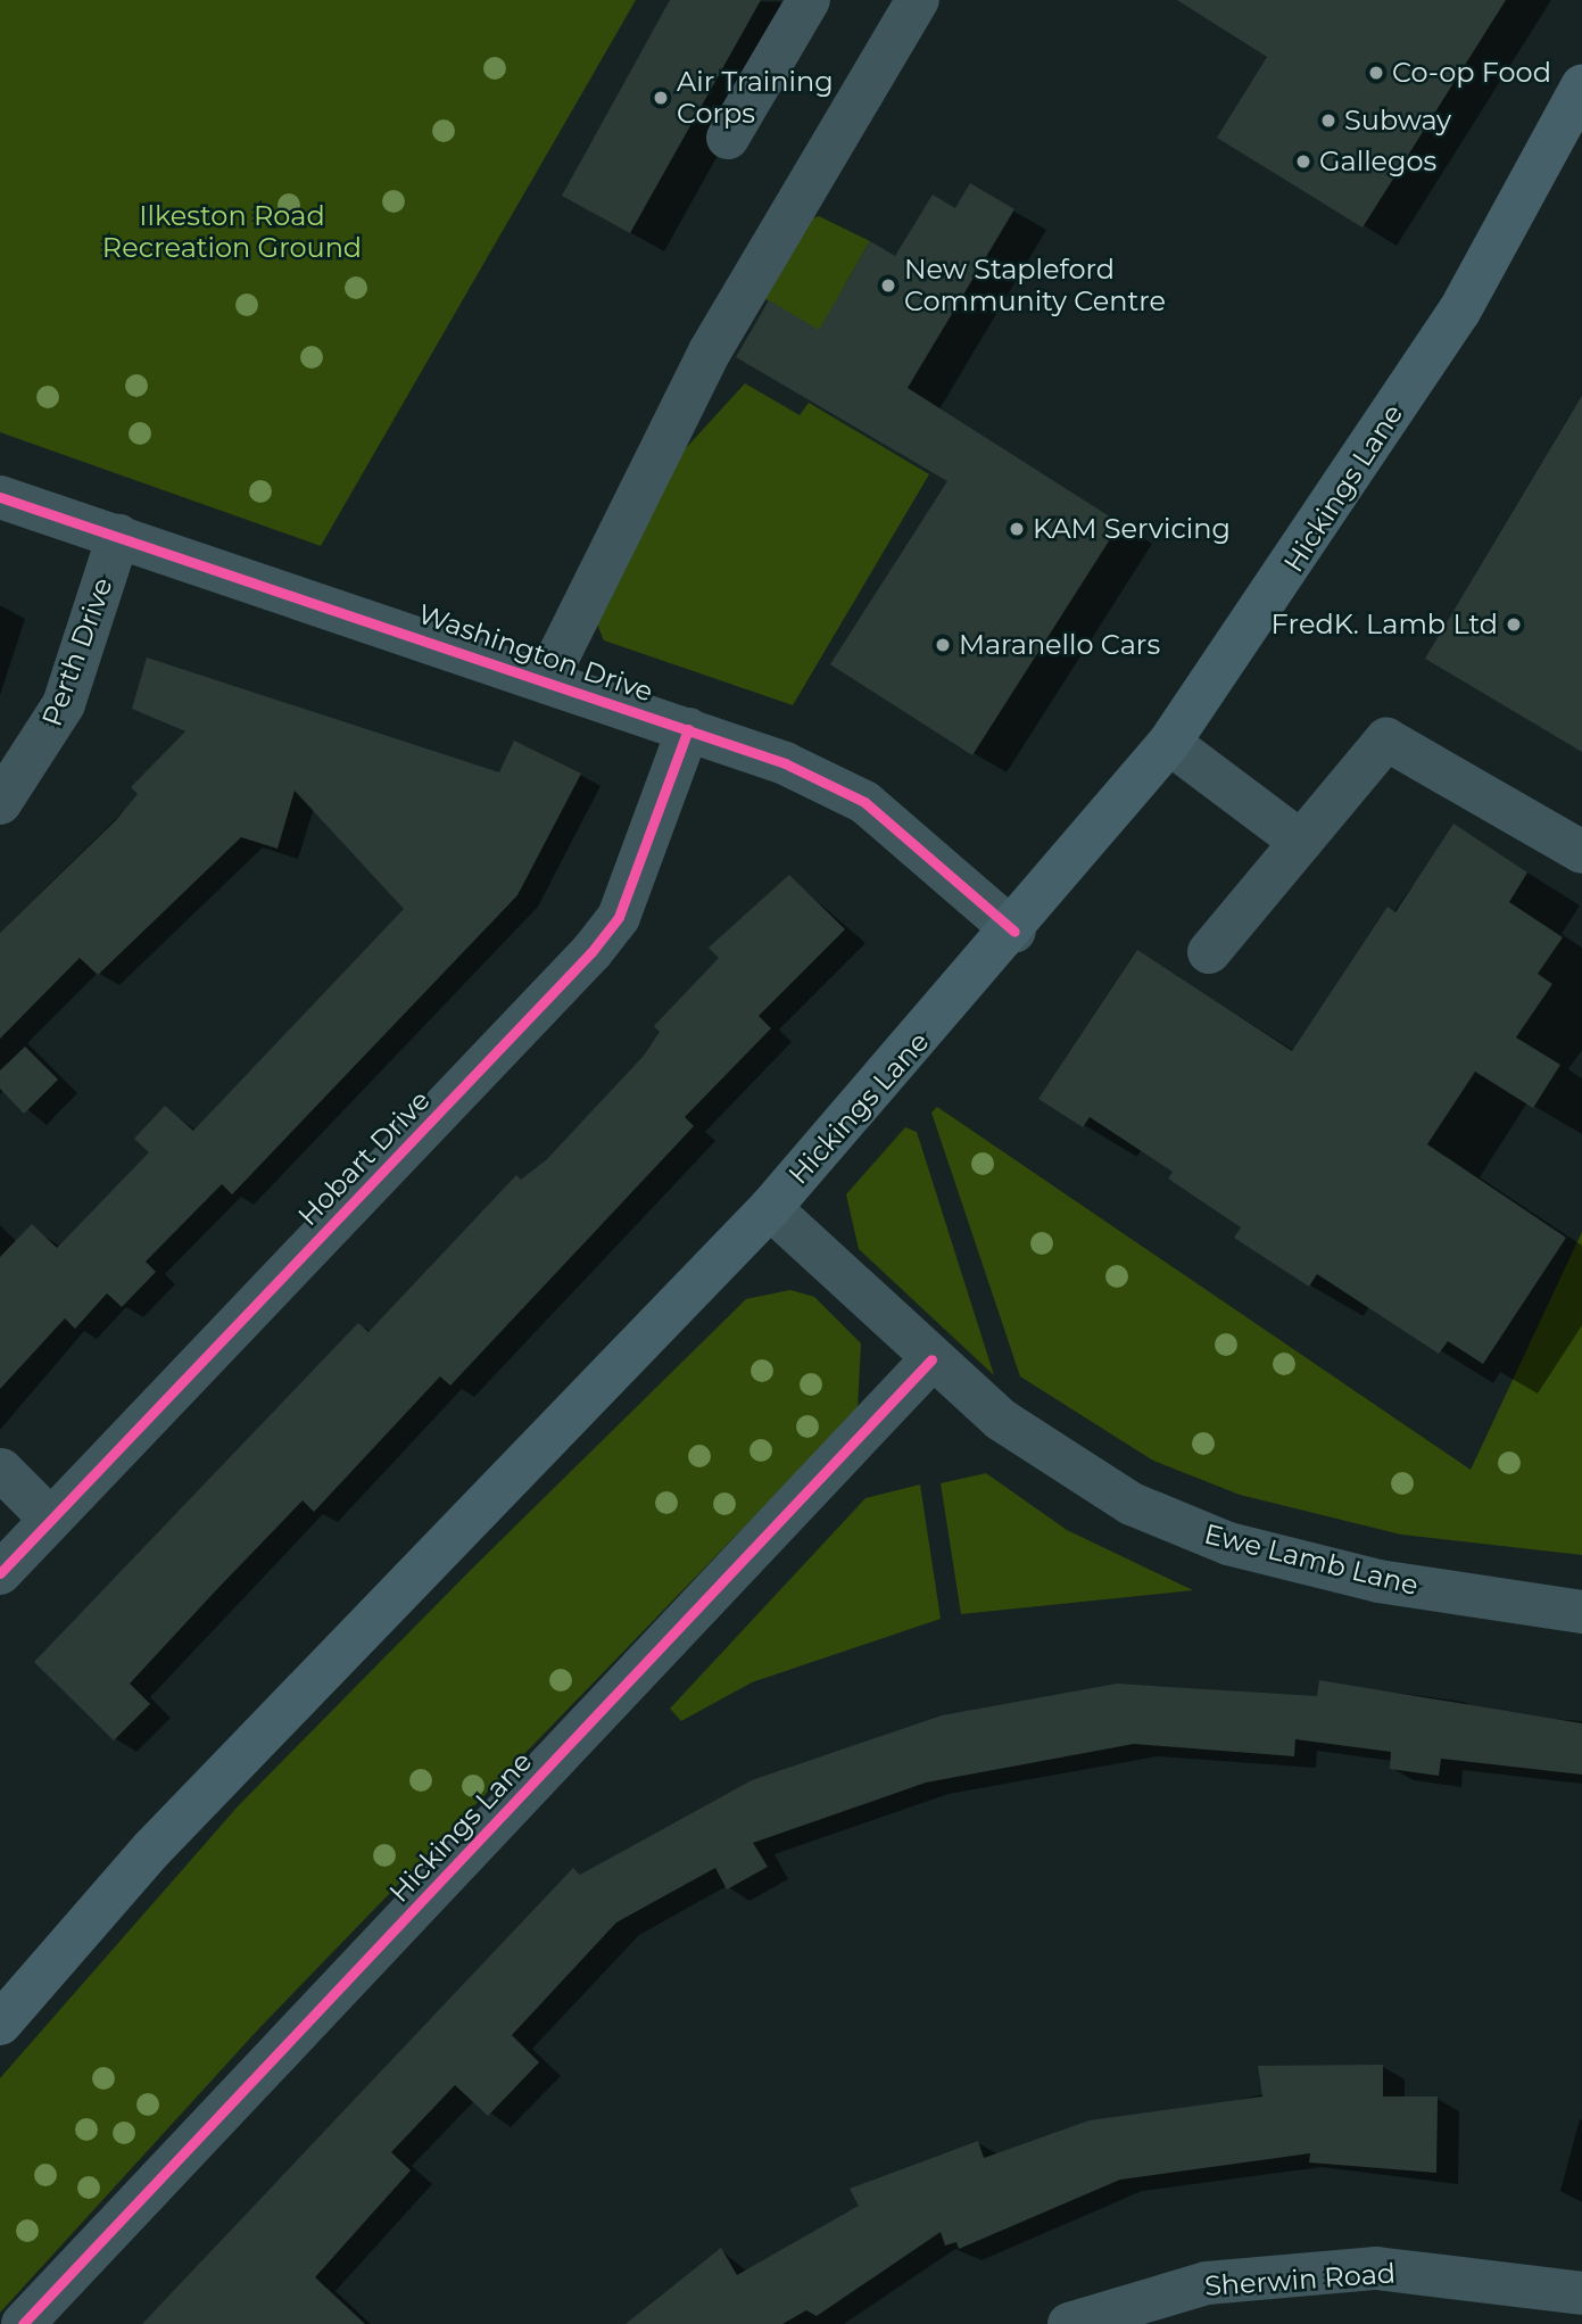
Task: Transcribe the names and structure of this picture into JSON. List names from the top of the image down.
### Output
{
  "streets": {
    "main road": ["Hickings Lane"],
    "street": [
      "Perth Drive",
      "Washington Drive",
      "Hobart Drive",
      "Ewe Lamb Lane",
      "Sherwin Road"
    ]
  },
  "crossings": [
    ["Hickings Lane", "Washington Drive"],
    ["Hickings Lane", "Ewe Lamb Lane"],
    ["Perth Drive", "Washington Drive"],
    ["Washington Drive", "Hobart Drive"]
  ],
  "parks": ["Ilkeston Road Recreation Ground"],
  "places": [
    "Co-op Food",
    "Air Training Corps",
    "Subway",
    "Gallegos",
    "New Stapleford Community Centre",
    "KAM Servicing",
    "FredK. Lamb Ltd",
    "Maranello Cars"
  ]
}
